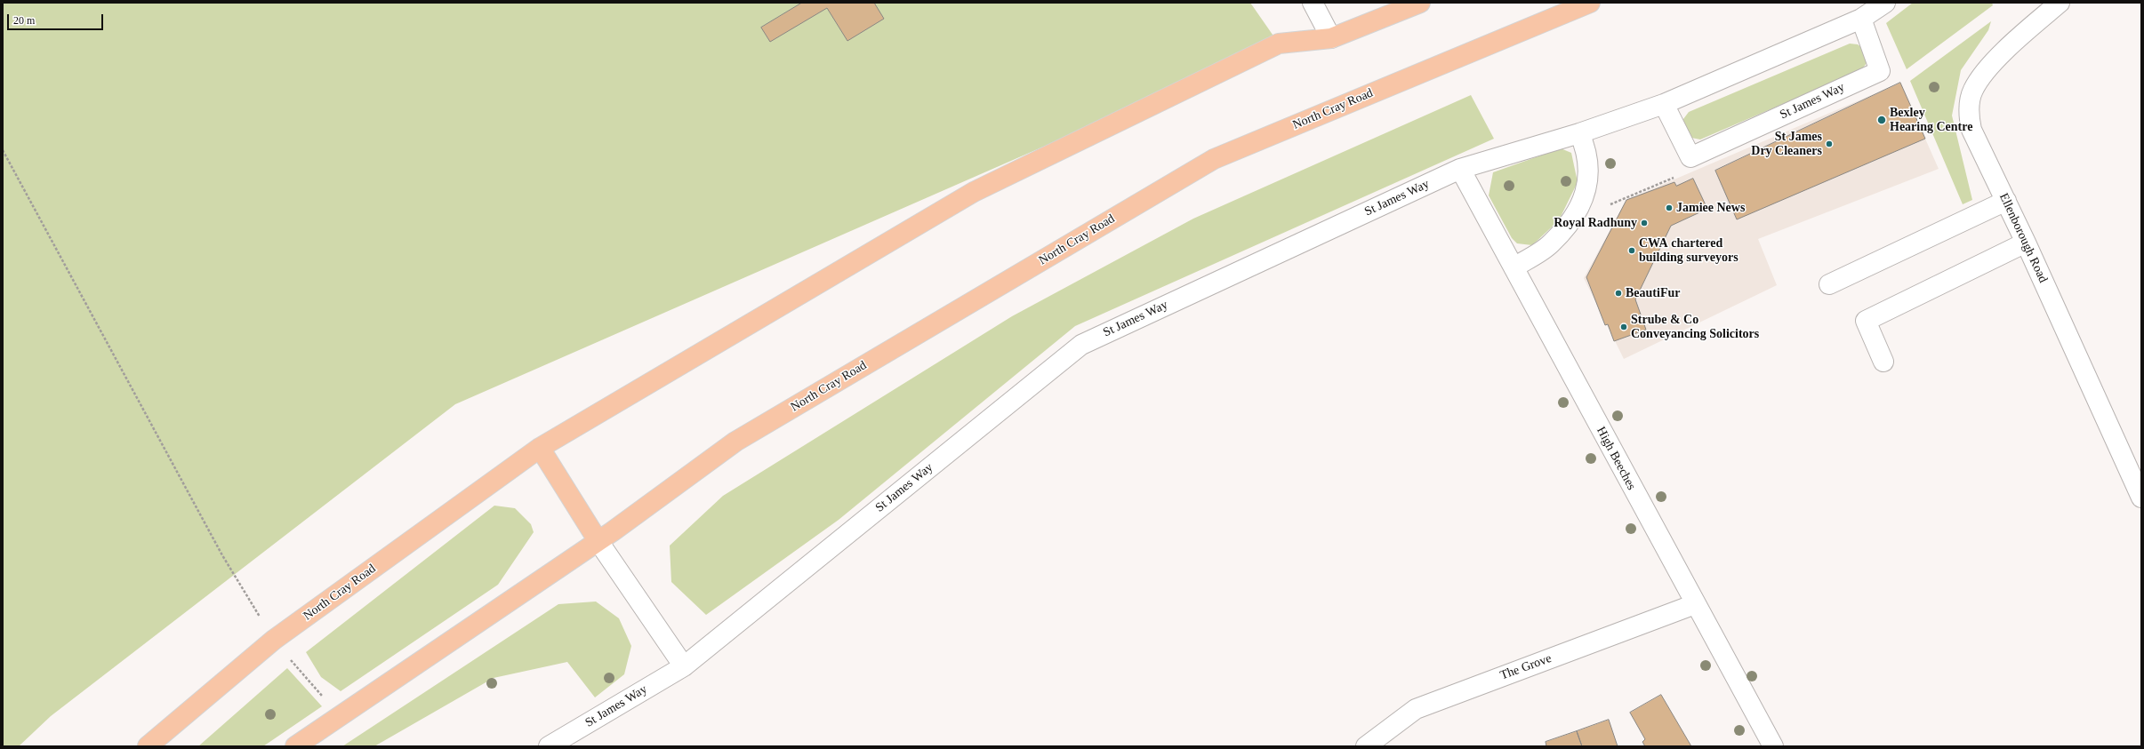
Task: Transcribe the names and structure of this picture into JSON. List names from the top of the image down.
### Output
{
  "streets": {
    "main road": ["North Cray Road"],
    "street": [
      "St James Way",
      "Ellenborough Road",
      "High Beeches",
      "The Grove"
    ]
  },
  "crossings": [
    ["St James Way", "High Beeches"],
    ["High Beeches", "The Grove"]
  ],
  "places": [
    "Bexley Hearing Centre",
    "St James Dry Cleaners",
    "Jamiee News",
    "Royal Radhuny",
    "CWA chartered building surveyors",
    "BeautiFur",
    "Strube & Co Conveyancing Solicitors"
  ],
  "scale_bar": "20 m"
}
